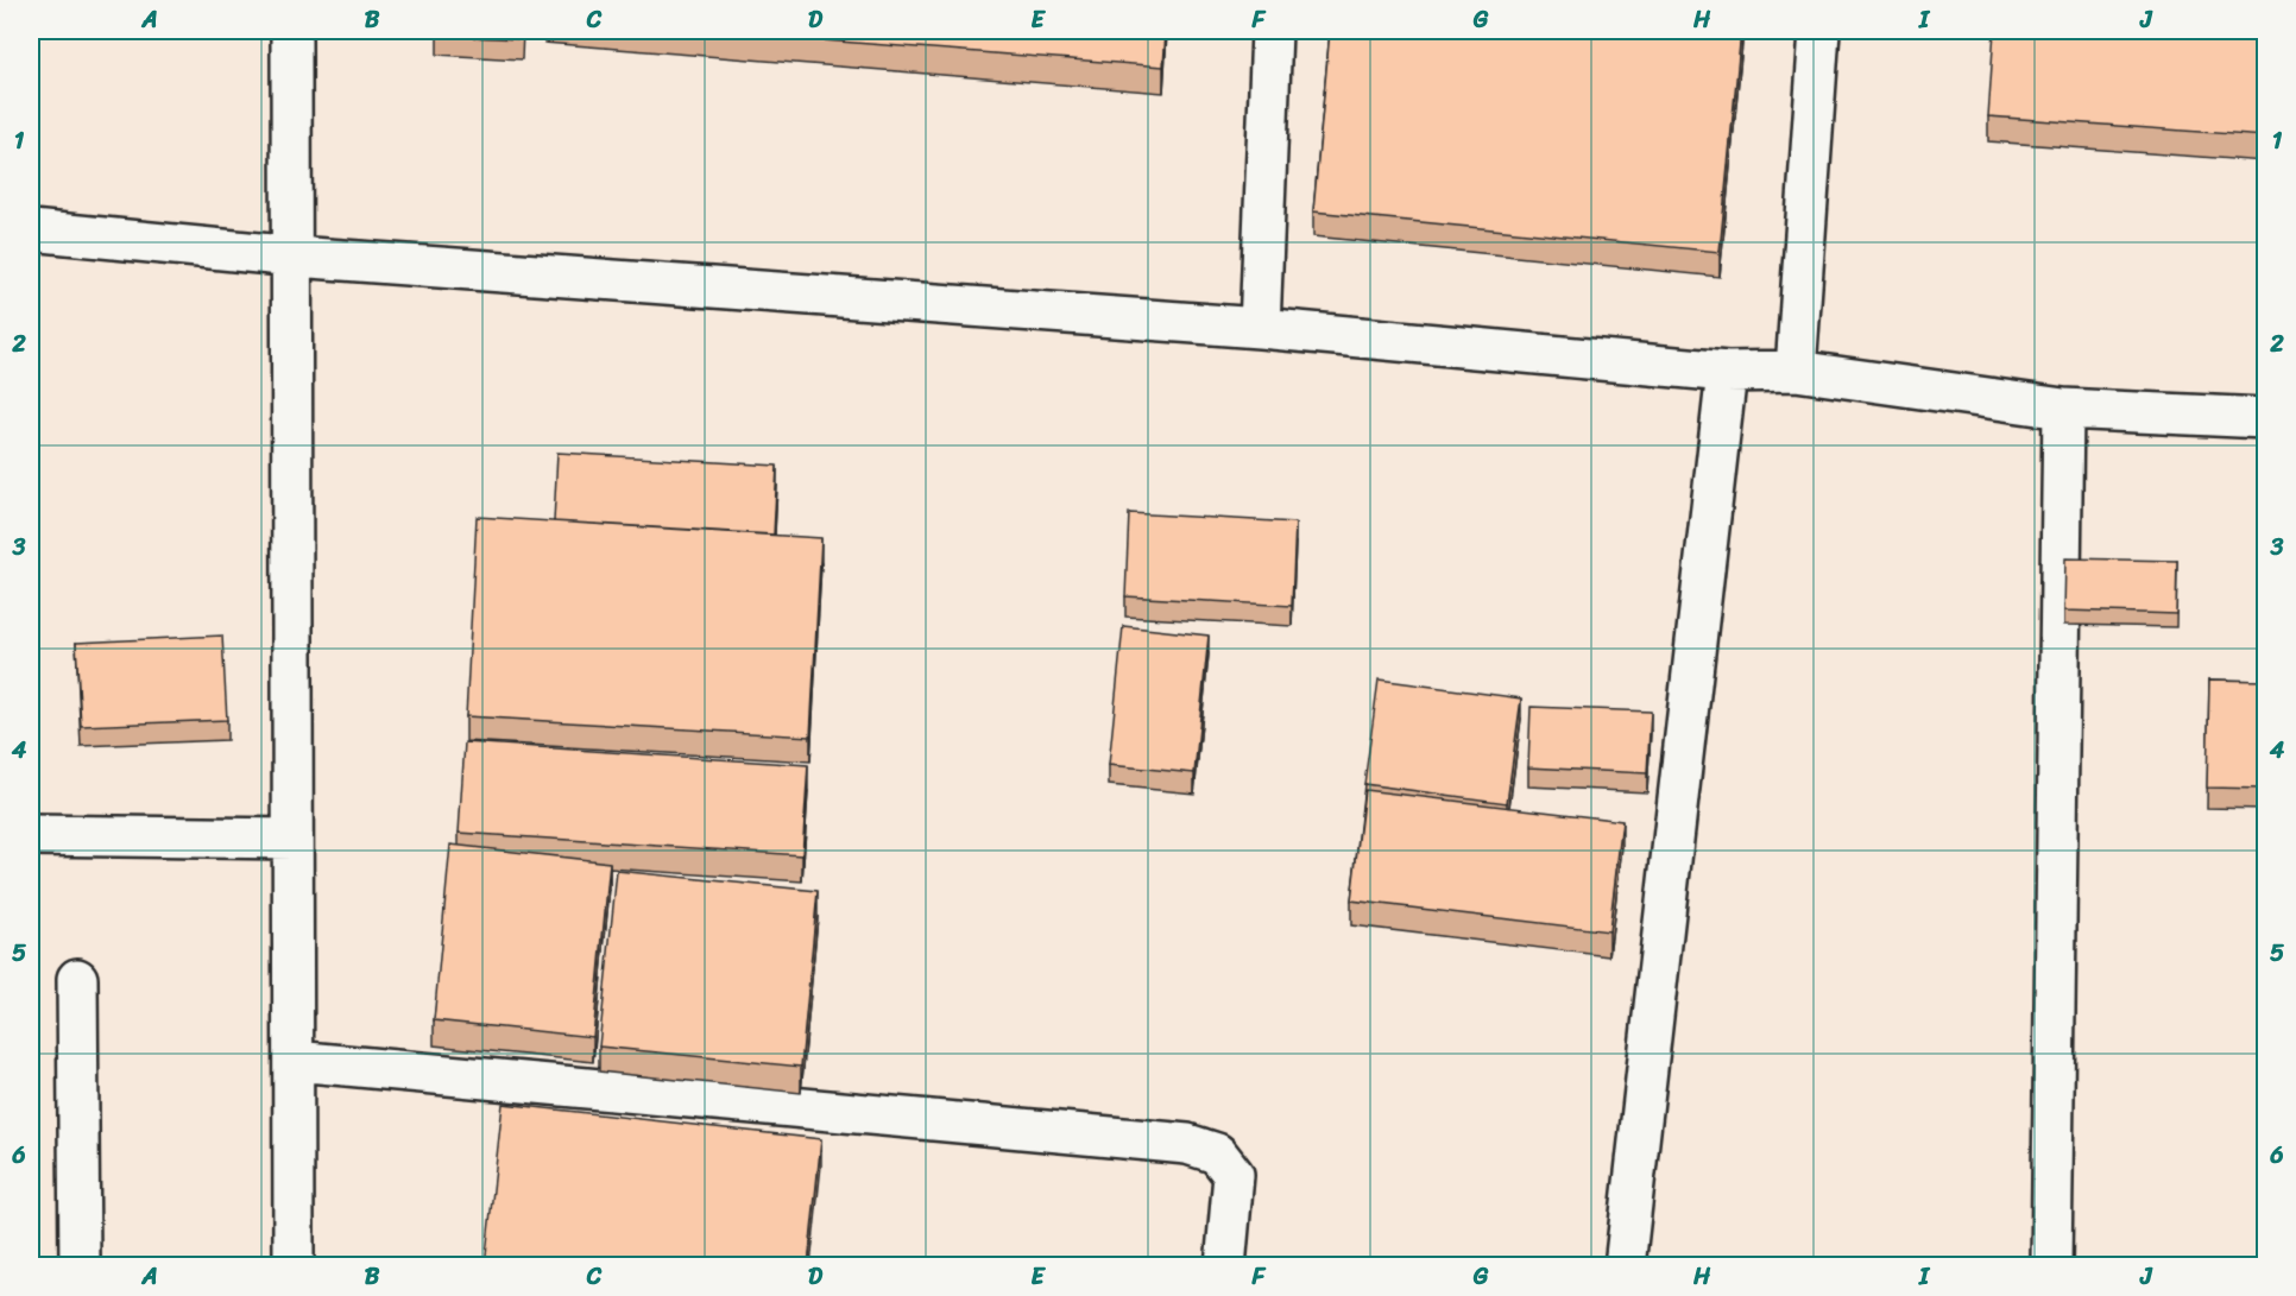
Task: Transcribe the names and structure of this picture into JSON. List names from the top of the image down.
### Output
{
  "grid": {
    "columns": [
      "A",
      "B",
      "C",
      "D",
      "E",
      "F",
      "G",
      "H",
      "I",
      "J"
    ],
    "rows": [
      "1",
      "2",
      "3",
      "4",
      "5",
      "6"
    ]
  }
}
